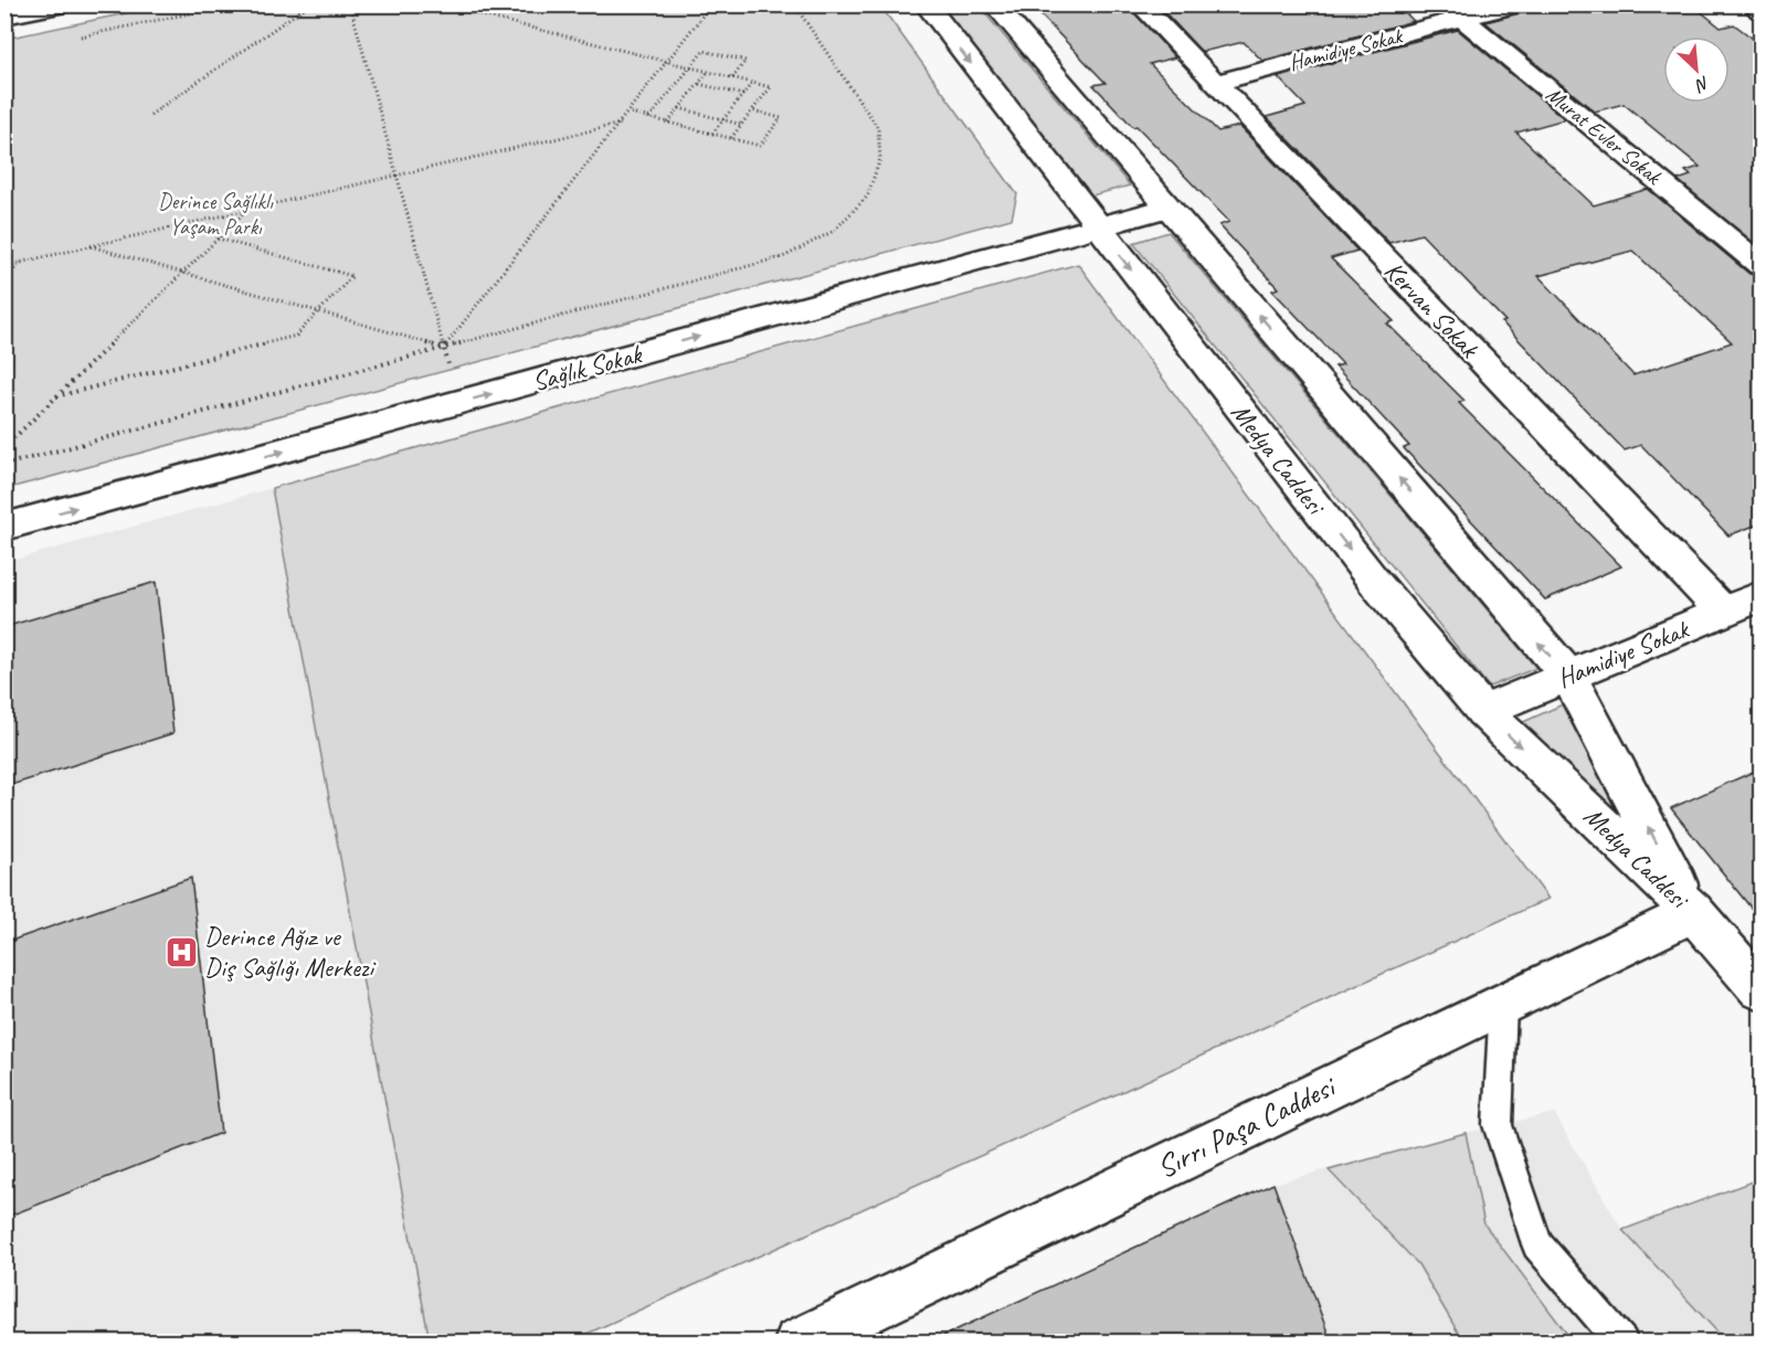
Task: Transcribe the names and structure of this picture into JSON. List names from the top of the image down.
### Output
{
  "streets": {
    "street": [
      "Hamidiye Sokak",
      "Murat Evler Sokak",
      "Kervan Sokak",
      "Sağlık Sokak",
      "Medya Caddesi",
      "Sırrı Paşa Caddesi"
    ]
  },
  "crossings": [
    ["Hamidiye Sokak", "Murat Evler Sokak"],
    ["Hamidiye Sokak", "Kervan Sokak"],
    ["Hamidiye Sokak", "Medya Caddesi"],
    ["Sağlık Sokak", "Medya Caddesi"],
    ["Medya Caddesi", "Sırrı Paşa Caddesi"]
  ],
  "one_way": ["Sağlık Sokak"],
  "parks": ["Derince Sağlıklı Yaşam Parkı"],
  "places": {
    "hospital": ["Derince Ağız ve Diş Sağlığı Merkezi"]
  },
  "north": "bottom right"
}
